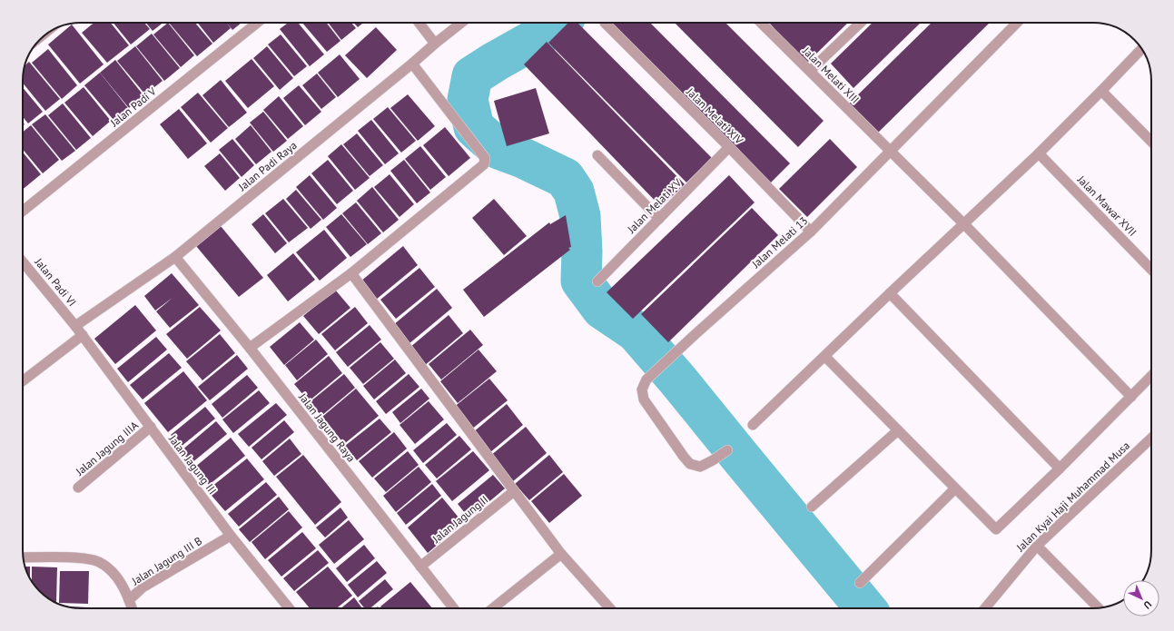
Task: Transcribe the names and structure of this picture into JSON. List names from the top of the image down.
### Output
{
  "streets": {
    "street": [
      "Jalan Melati XIII",
      "Jalan Padi V",
      "Jalan Melati XIV",
      "Jalan Padi Raya",
      "Jalan Melati XV",
      "Jalan Mawar XVII",
      "Jalan Melati 13",
      "Jalan Padi VI",
      "Jalan Jagung Raya",
      "Jalan Jagung IIIA",
      "Jalan Jagung III",
      "Jalan Kyai Haji Muhammad Musa",
      "Jalan Jagung II",
      "Jalan Jagung III B"
    ]
  },
  "crossings": [
    ["Jalan Melati XIII", "Jalan Melati 13"],
    ["Jalan Melati XIV", "Jalan Melati XV"],
    ["Jalan Melati XIV", "Jalan Melati 13"],
    ["Jalan Padi Raya", "Jalan Padi VI"],
    ["Jalan Padi Raya", "Jalan Jagung Raya"],
    ["Jalan Padi Raya", "Jalan Jagung III"],
    ["Jalan Padi VI", "Jalan Jagung III"],
    ["Jalan Jagung Raya", "Jalan Jagung II"],
    ["Jalan Jagung IIIA", "Jalan Jagung III"],
    ["Jalan Jagung III", "Jalan Jagung III B"]
  ],
  "north": "bottom right"
}
